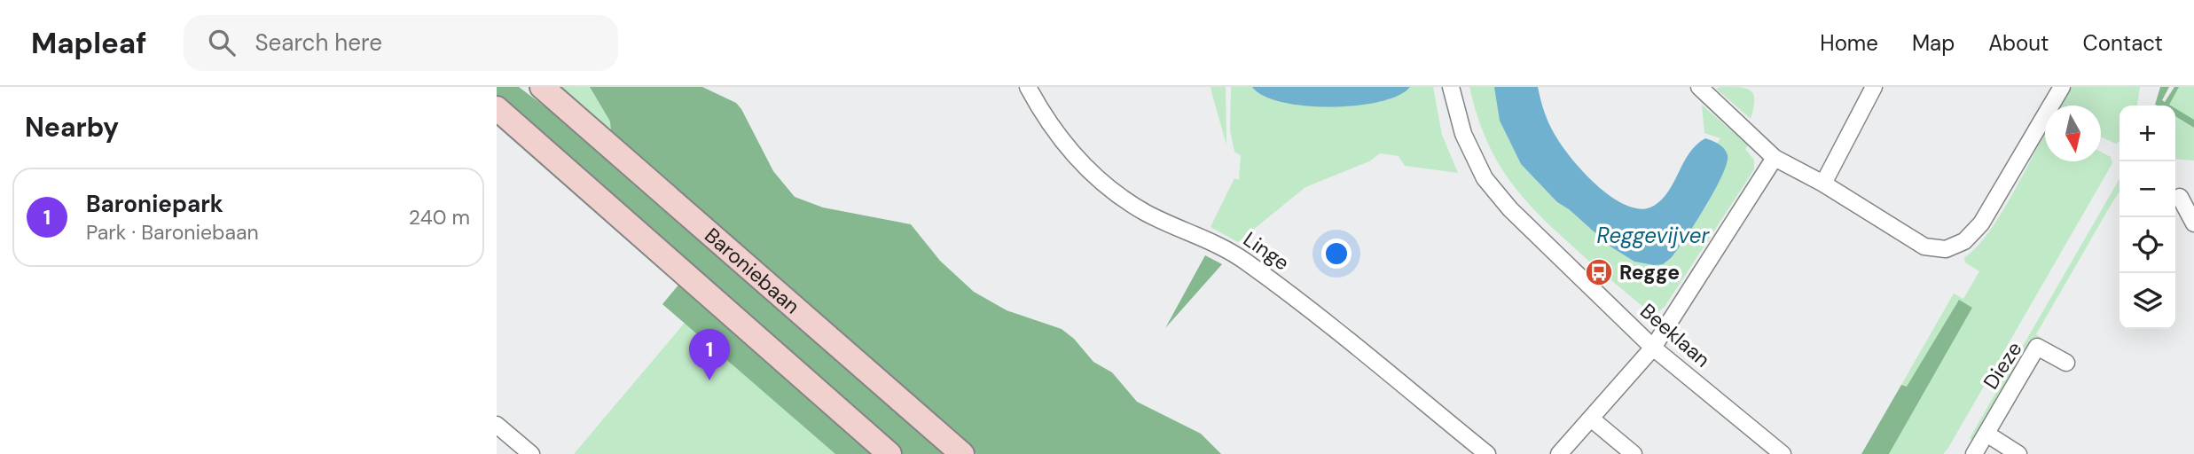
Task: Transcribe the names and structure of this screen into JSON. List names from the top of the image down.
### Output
{
  "streets": {
    "main road": ["Baroniebaan"],
    "street": ["Linge", "Beeklaan", "Dieze"]
  },
  "water": ["Reggevijver"],
  "places": {
    "bus stop": ["Regge"]
  },
  "north": "bottom",
  "page": {
    "header": "Mapleaf",
    "search": "Search here",
    "nav": [
      "Home",
      "Map",
      "About",
      "Contact"
    ],
    "heading": "Nearby",
    "map_buttons": ["+", "−"],
    "list": [
      {
        "mark": "1",
        "name": "Baroniepark",
        "note": "Park · Baroniebaan",
        "value": "240 m"
      }
    ],
    "pins": "1"
  }
}
